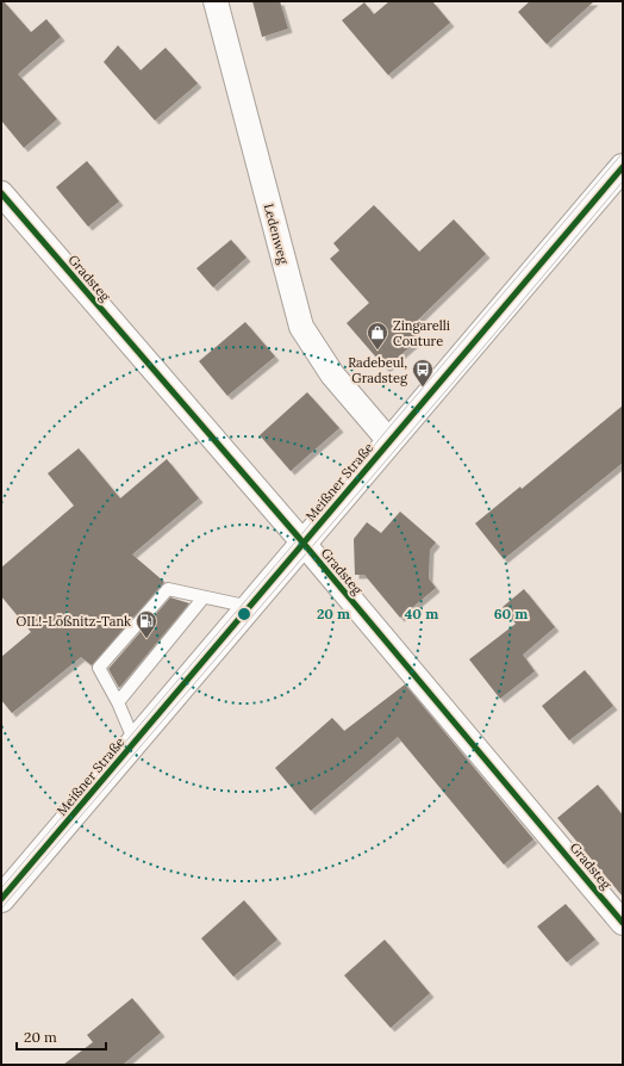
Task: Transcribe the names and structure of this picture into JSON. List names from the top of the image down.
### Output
{
  "streets": {
    "main road": ["Meißner Straße"],
    "street": ["Ledenweg", "Gradsteg"]
  },
  "crossings": [
    ["Ledenweg", "Meißner Straße"],
    ["Gradsteg", "Meißner Straße"]
  ],
  "places": {
    "shop": ["Zingarelli Couture"],
    "bus stop": ["Radebeul, Gradsteg"],
    "fuel station": ["OIL!-Lößnitz-Tank"]
  },
  "scale_bar": "20 m",
  "rings": ["20 m", "40 m", "60 m"]
}
